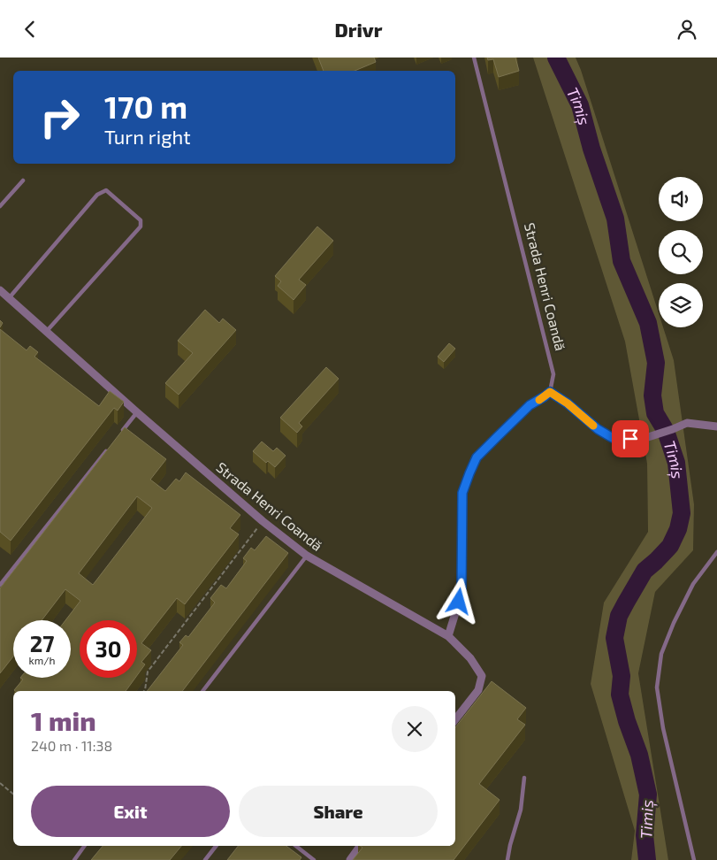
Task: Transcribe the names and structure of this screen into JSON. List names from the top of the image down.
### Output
{
  "streets": {
    "street": ["Strada Henri Coandă"]
  },
  "water": ["Timiș"],
  "page": {
    "header": "Drivr",
    "turn": ["170 m", "Turn right"],
    "speed": "27 km/h",
    "limit": "30",
    "heading": ["1 min", "240 m · 11:38"],
    "buttons": ["Exit", "Share"]
  }
}
